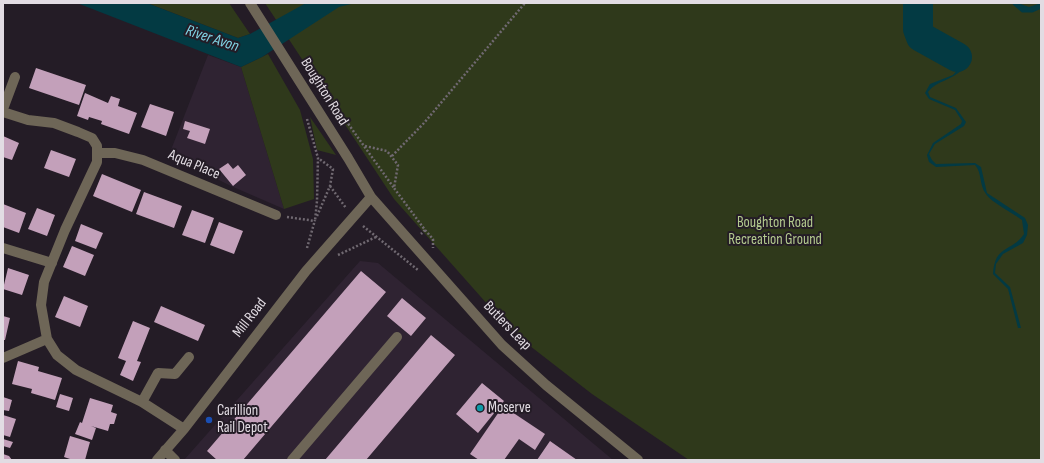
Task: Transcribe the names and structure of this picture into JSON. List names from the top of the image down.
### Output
{
  "streets": {
    "street": [
      "Boughton Road",
      "Aqua Place",
      "Mill Road",
      "Butlers Leap"
    ]
  },
  "crossings": [
    ["Boughton Road", "Mill Road"],
    ["Boughton Road", "Butlers Leap"],
    ["Mill Road", "Butlers Leap"]
  ],
  "water": ["River Avon"],
  "parks": ["Boughton Road Recreation Ground"],
  "places": ["Moserve", "Carillion Rail Depot"]
}
